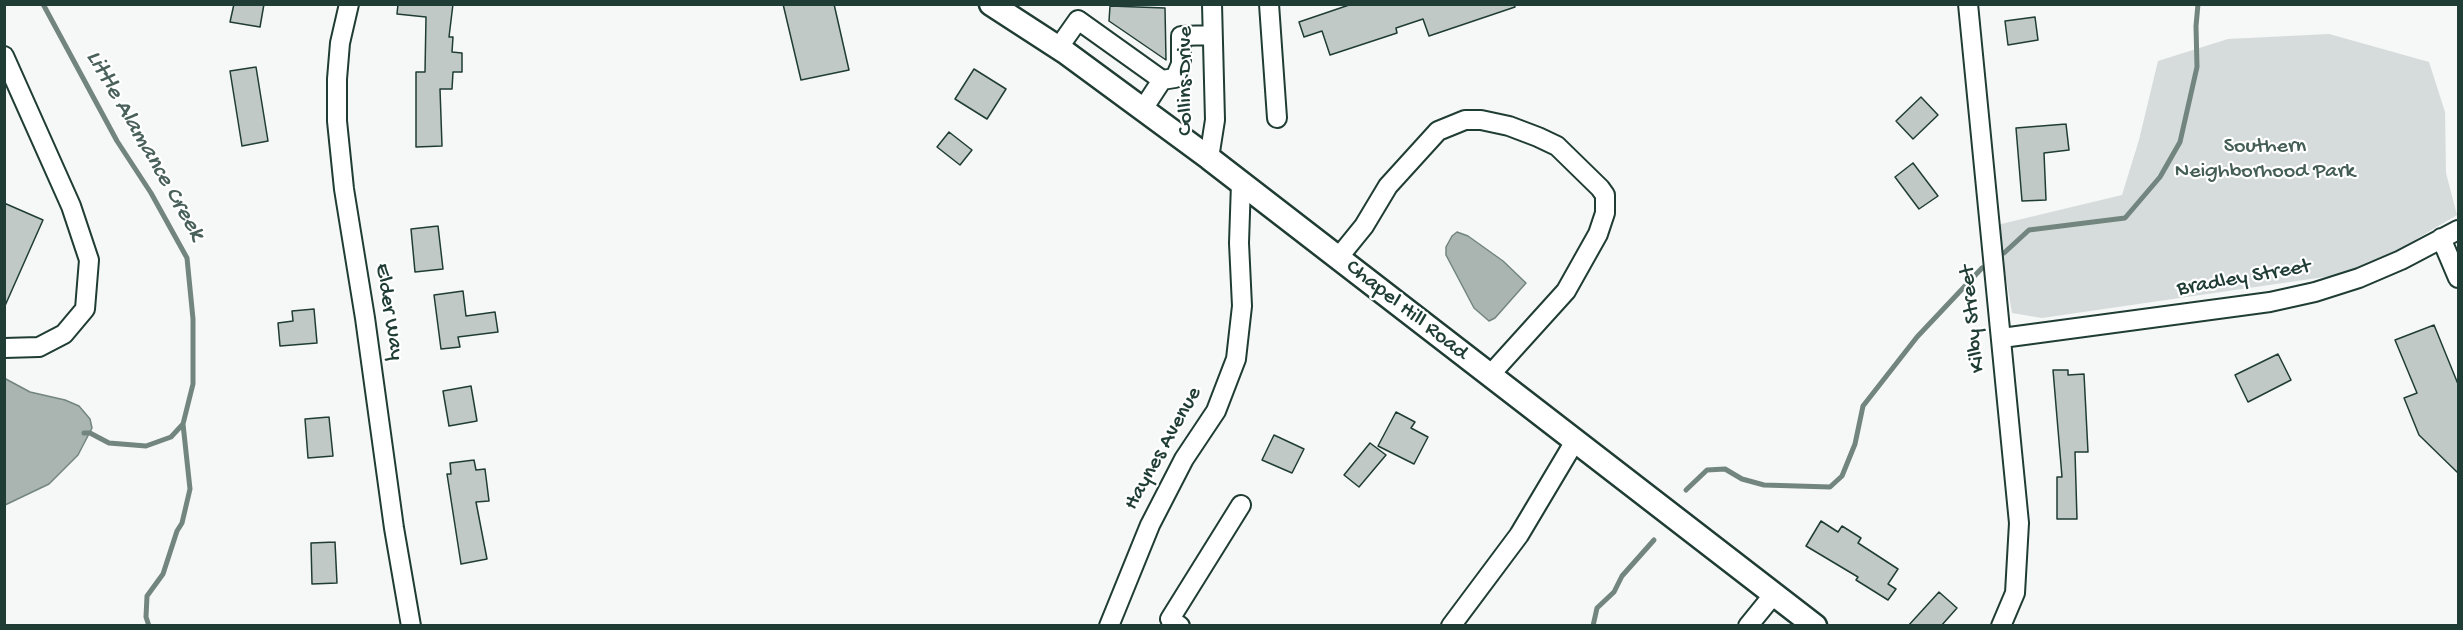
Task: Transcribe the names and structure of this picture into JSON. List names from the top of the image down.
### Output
{
  "streets": {
    "main road": ["Chapel Hill Road"],
    "street": [
      "Collins Drive",
      "Bradley Street",
      "Elder Way",
      "Kilby Street",
      "Haynes Avenue"
    ]
  },
  "crossings": [
    ["Collins Drive", "Chapel Hill Road"],
    ["Bradley Street", "Kilby Street"],
    ["Chapel Hill Road", "Haynes Avenue"]
  ],
  "water": ["Little Alamance Creek"],
  "parks": ["Southern Neighborhood Park"]
}
